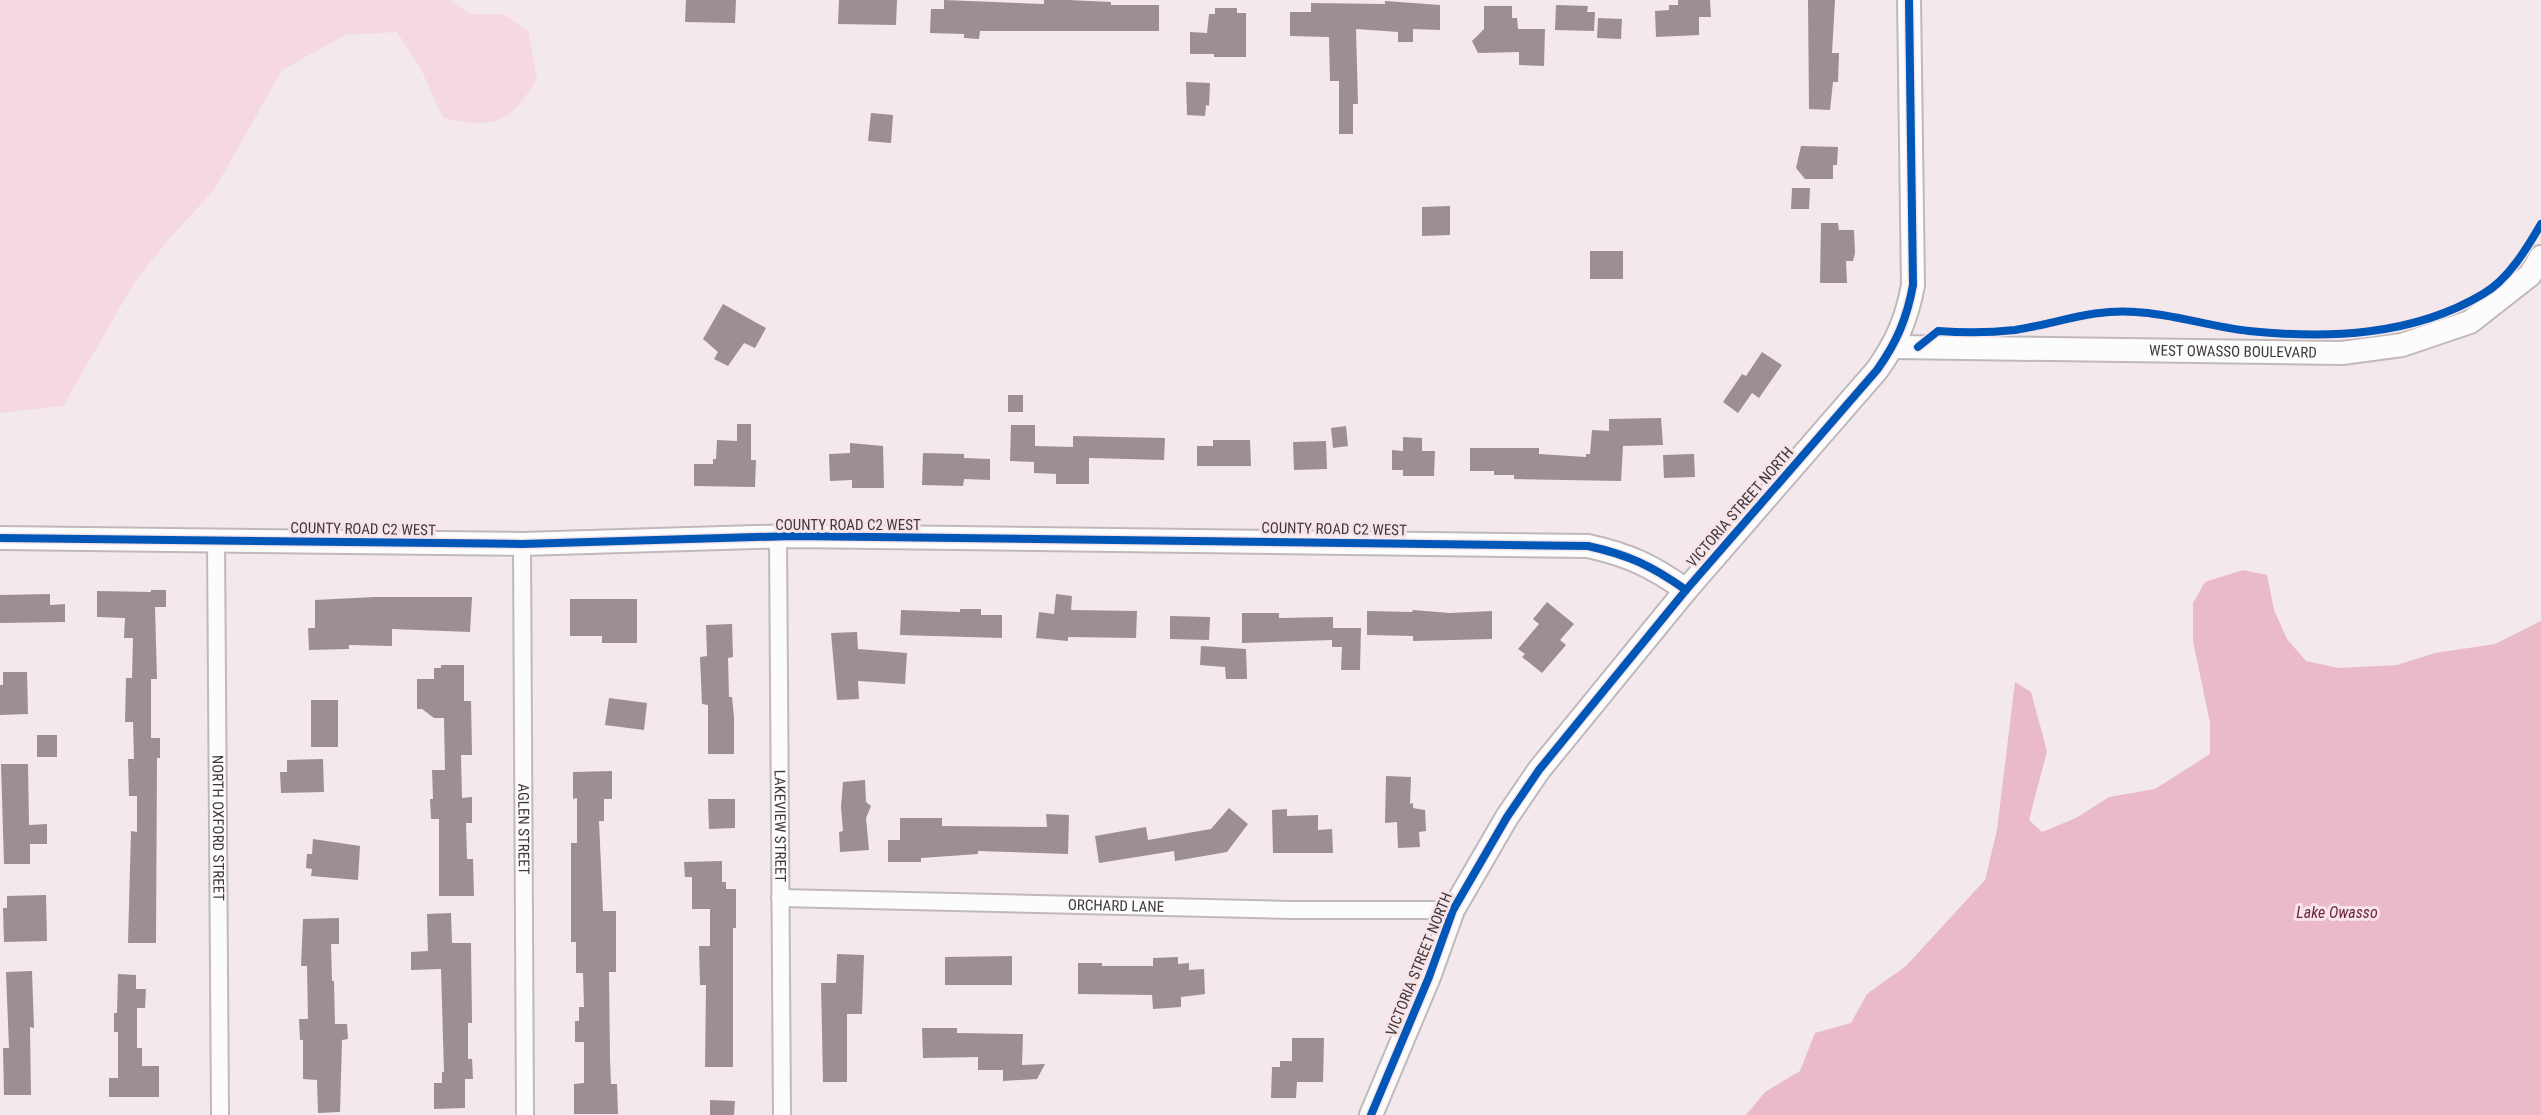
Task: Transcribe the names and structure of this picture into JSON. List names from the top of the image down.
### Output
{
  "streets": {
    "street": [
      "WEST OWASSO BOULEVARD",
      "VICTORIA STREET NORTH",
      "COUNTY ROAD C2 WEST",
      "LAKEVIEW STREET",
      "NORTH OXFORD STREET",
      "AGLEN STREET",
      "ORCHARD LANE"
    ]
  },
  "crossings": [
    ["WEST OWASSO BOULEVARD", "VICTORIA STREET NORTH"],
    ["VICTORIA STREET NORTH", "COUNTY ROAD C2 WEST"],
    ["VICTORIA STREET NORTH", "ORCHARD LANE"],
    ["COUNTY ROAD C2 WEST", "LAKEVIEW STREET"],
    ["COUNTY ROAD C2 WEST", "NORTH OXFORD STREET"],
    ["COUNTY ROAD C2 WEST", "AGLEN STREET"],
    ["LAKEVIEW STREET", "ORCHARD LANE"]
  ],
  "water": ["Lake Owasso"]
}
